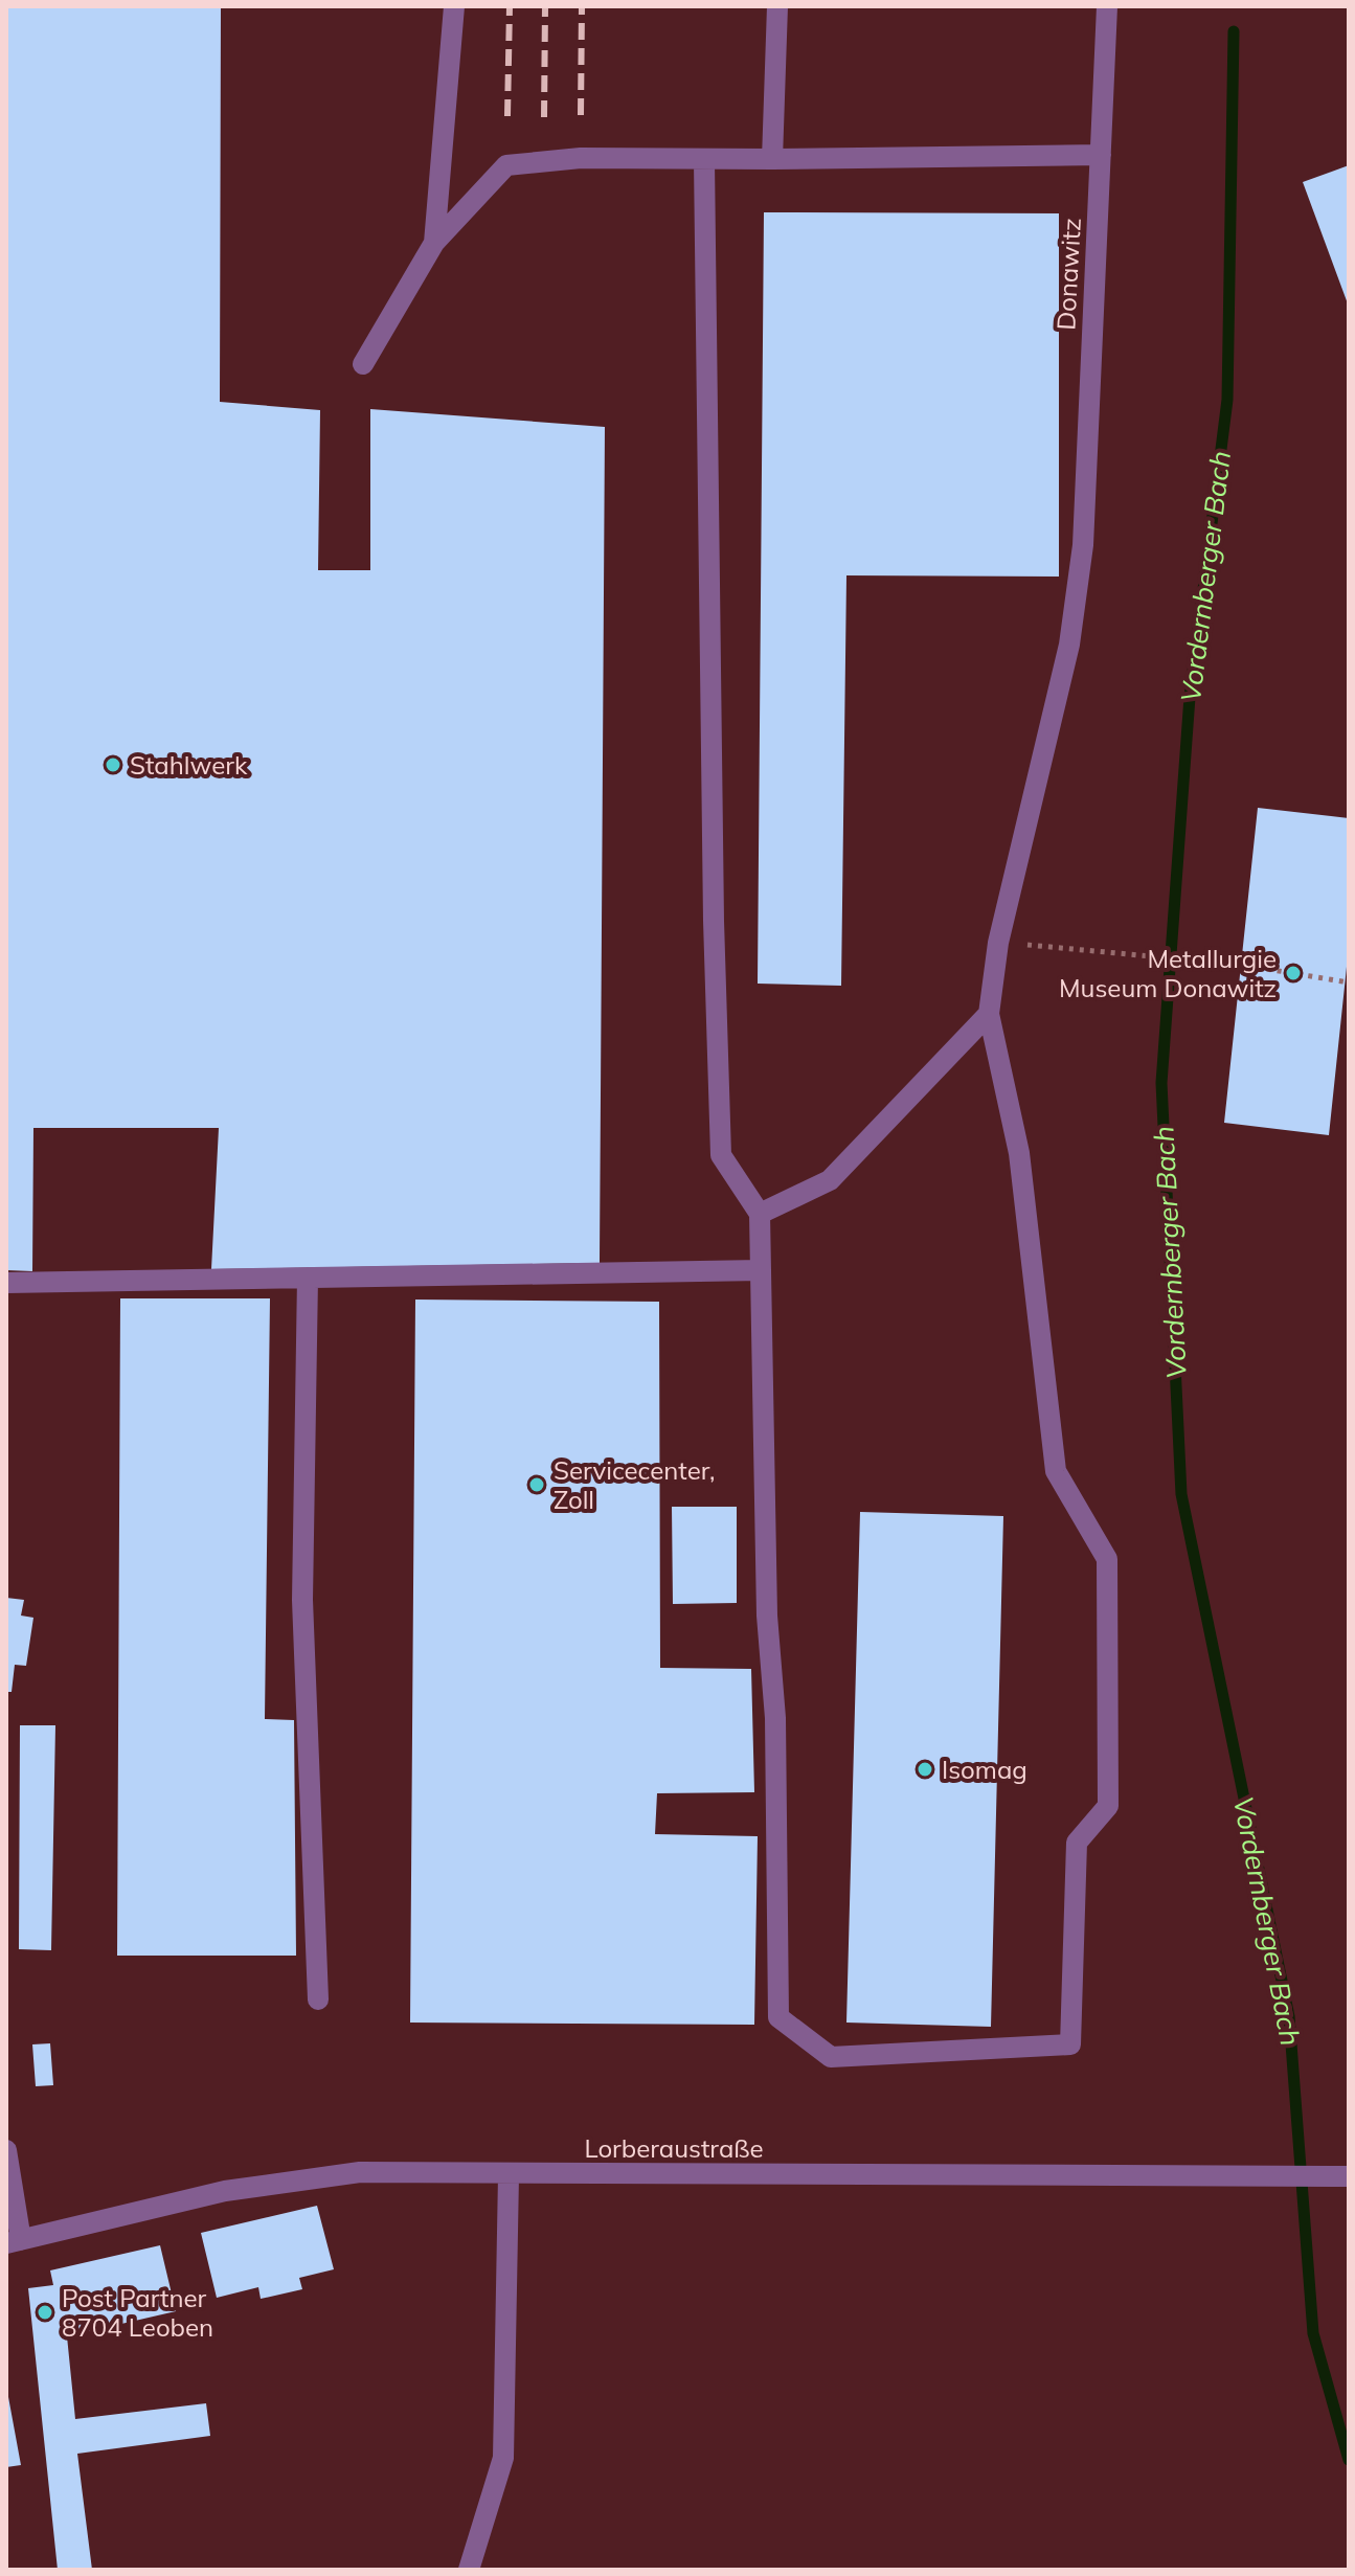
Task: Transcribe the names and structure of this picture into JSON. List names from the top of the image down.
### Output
{
  "streets": {
    "street": ["Donawitz", "Lorberaustraße"]
  },
  "water": ["Vordernberger Bach"],
  "places": [
    "Stahlwerk",
    "Metallurgie Museum Donawitz",
    "Servicecenter, Zoll",
    "Isomag",
    "Post Partner 8704 Leoben"
  ]
}
